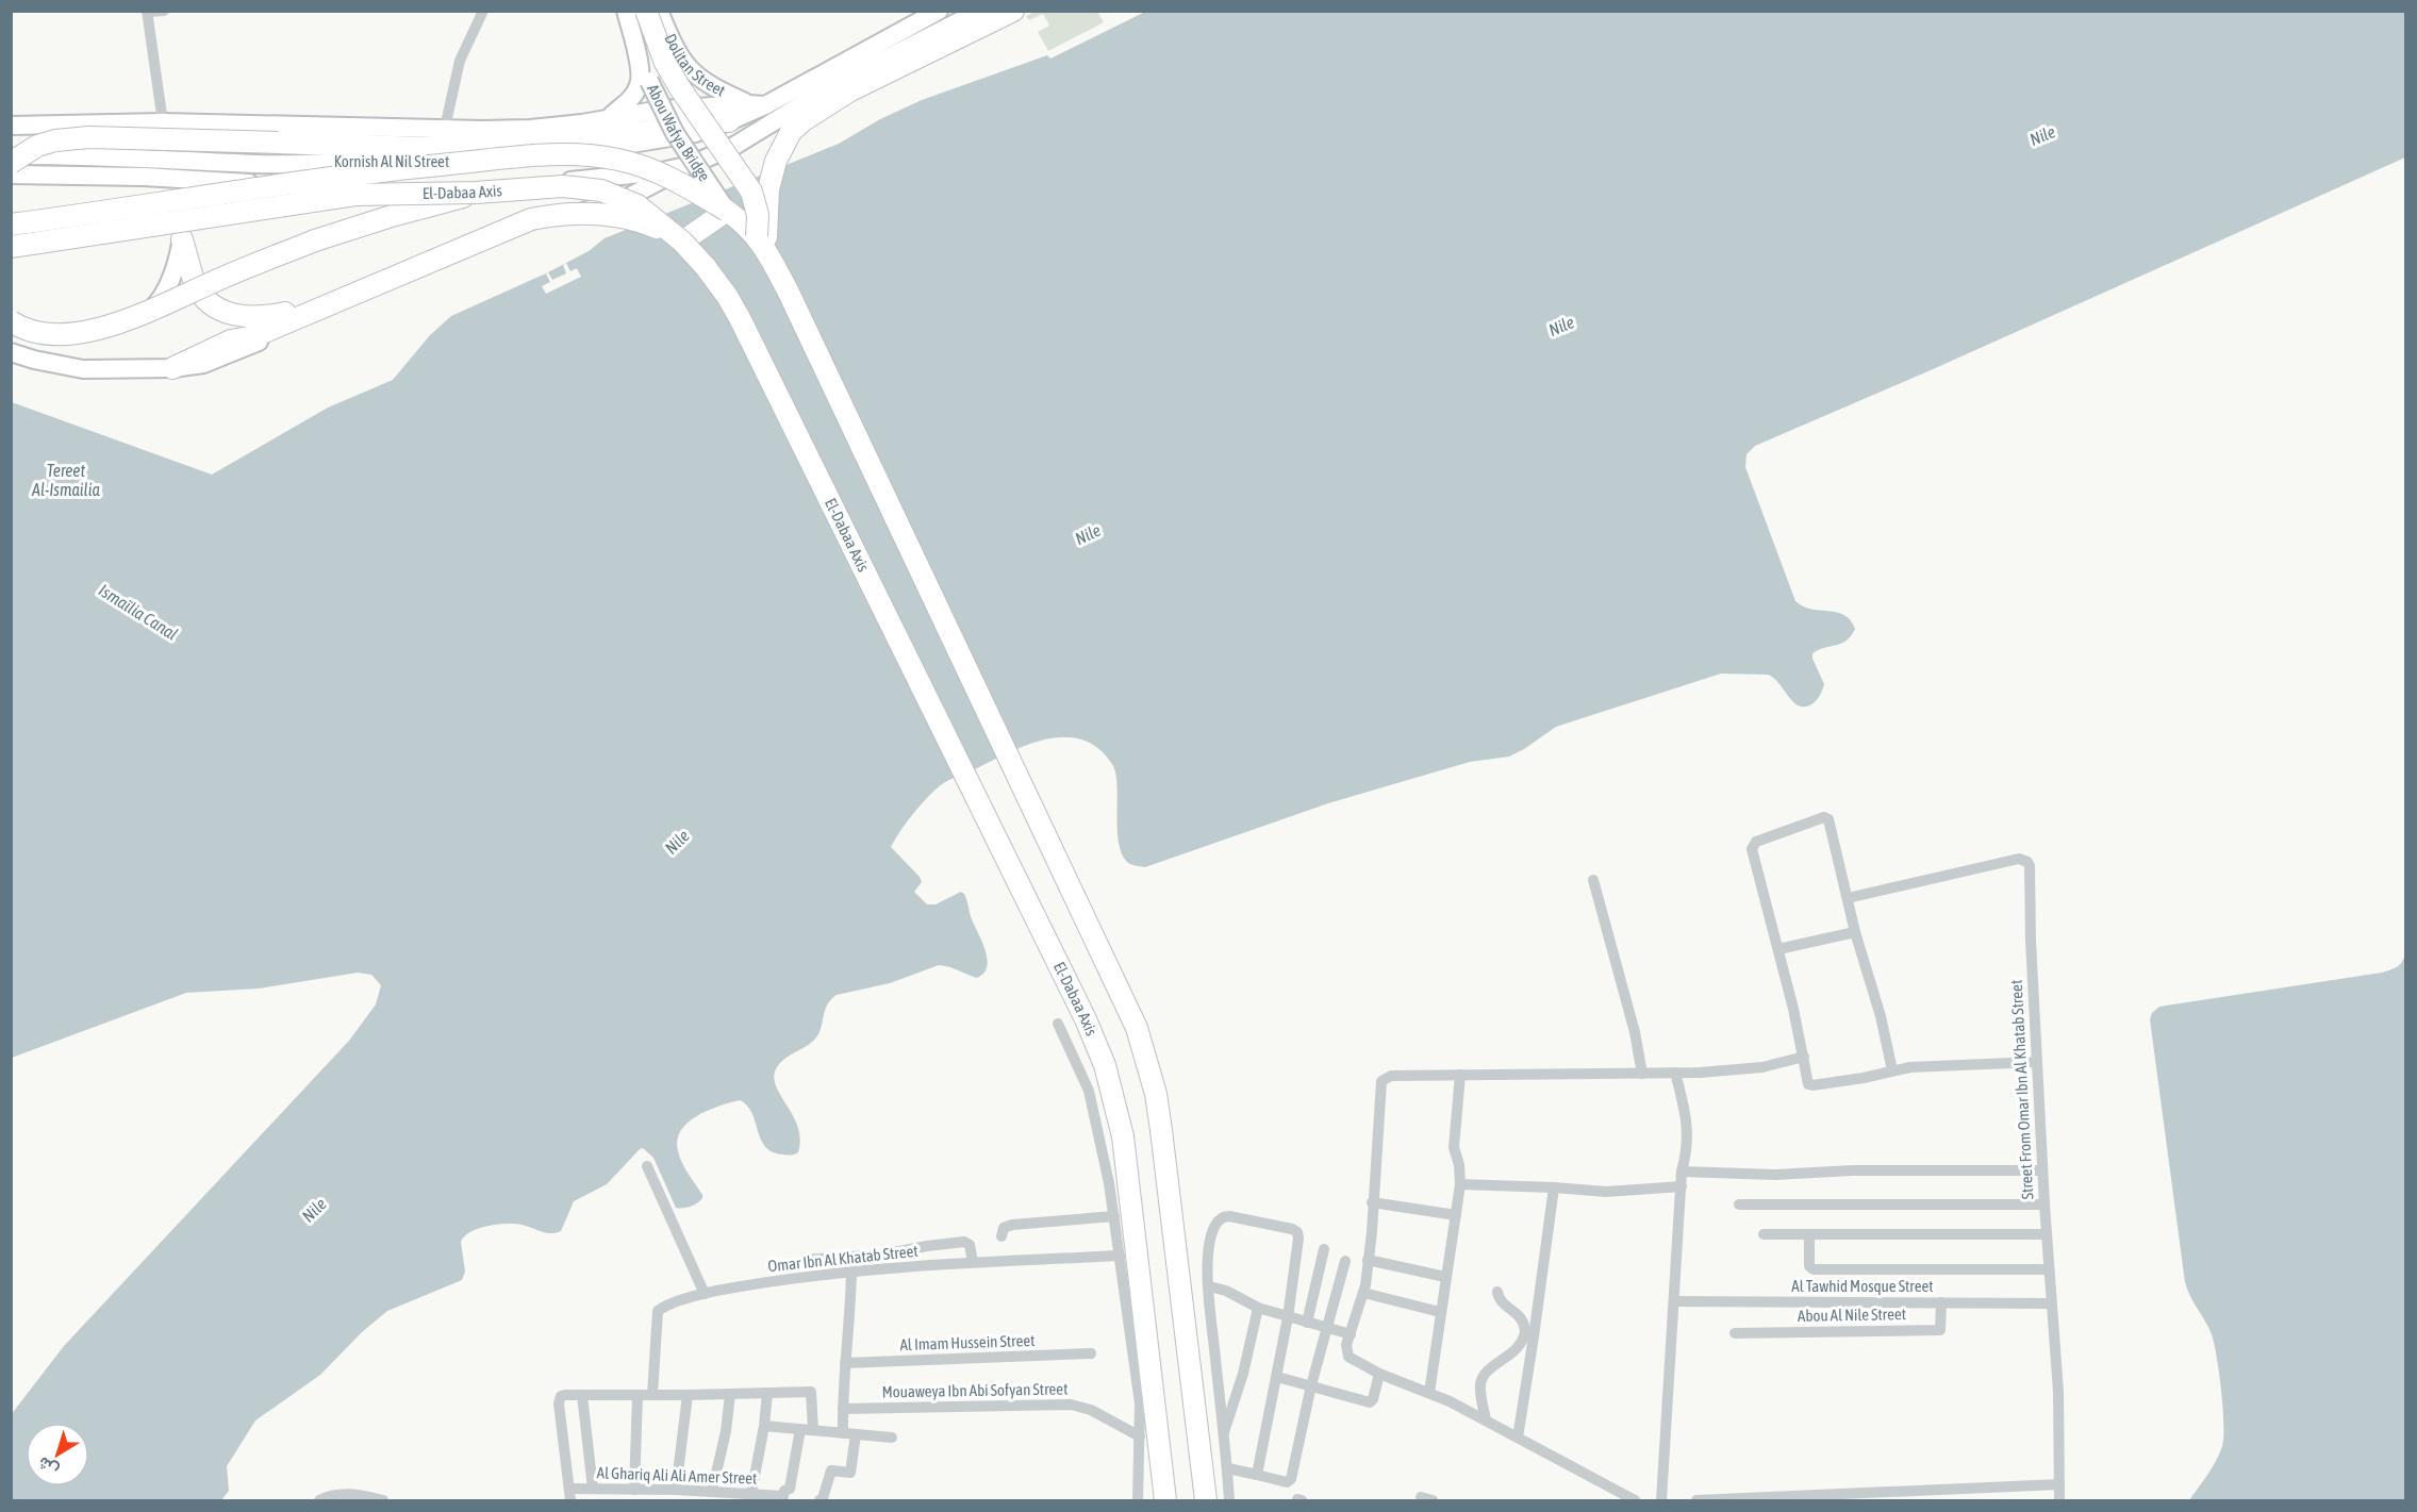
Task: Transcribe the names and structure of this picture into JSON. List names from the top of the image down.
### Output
{
  "streets": {
    "highway": ["El-Dabaa Axis"],
    "main road": ["Dolitan Street", "Abou Wafya Bridge", "Kornish Al Nil Street"],
    "street": [
      "Street From Omar Ibn Al Khatab Street",
      "Omar Ibn Al Khatab Street",
      "Al Tawhid Mosque Street",
      "Abou Al Nile Street",
      "Al Imam Hussein Street",
      "Mouaweya Ibn Abi Sofyan Street",
      "Al Ghariq Ali Ali Amer Street"
    ]
  },
  "crossings": [
    ["Dolitan Street", "Kornish Al Nil Street"],
    ["Abou Wafya Bridge", "El-Dabaa Axis"],
    ["Street From Omar Ibn Al Khatab Street", "Al Tawhid Mosque Street"],
    ["Al Tawhid Mosque Street", "Abou Al Nile Street"]
  ],
  "water": ["Nile", "Tereet Al-Ismailia", "Ismaïlia Canal"],
  "north": "bottom left"
}
